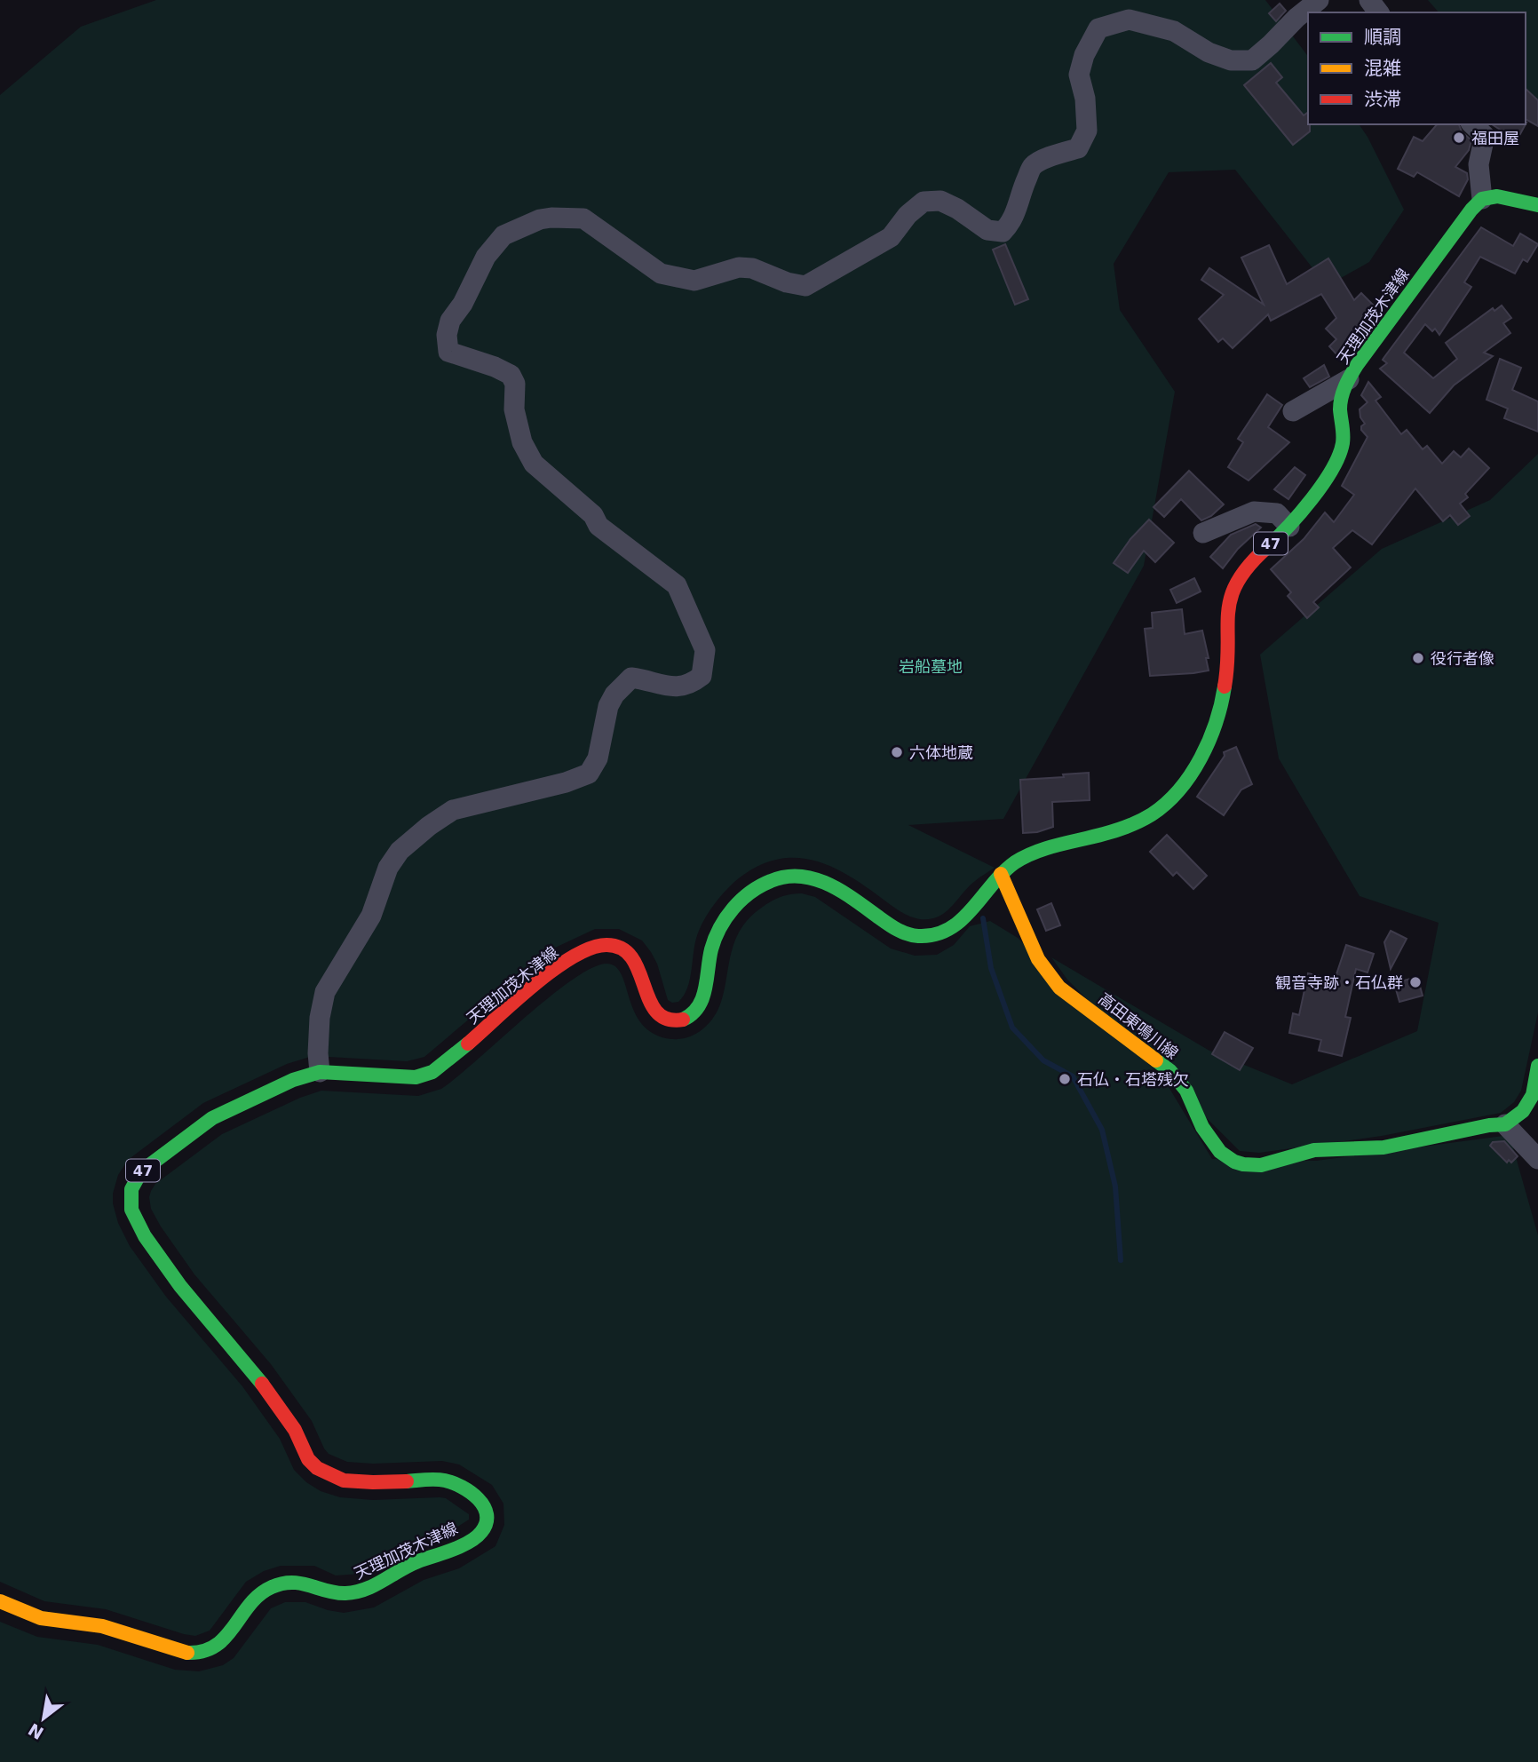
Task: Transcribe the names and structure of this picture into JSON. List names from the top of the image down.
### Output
{
  "streets": {
    "main road": ["天理加茂木津線", "47", "高田東鳴川線"]
  },
  "crossings": [
    ["天理加茂木津線", "高田東鳴川線"]
  ],
  "parks": ["岩船墓地"],
  "places": [
    "福田屋",
    "役行者像",
    "六体地蔵",
    "観音寺跡・石仏群",
    "石仏・石塔残欠"
  ],
  "legend": ["順調", "混雑", "渋滞"],
  "north": "bottom left"
}
